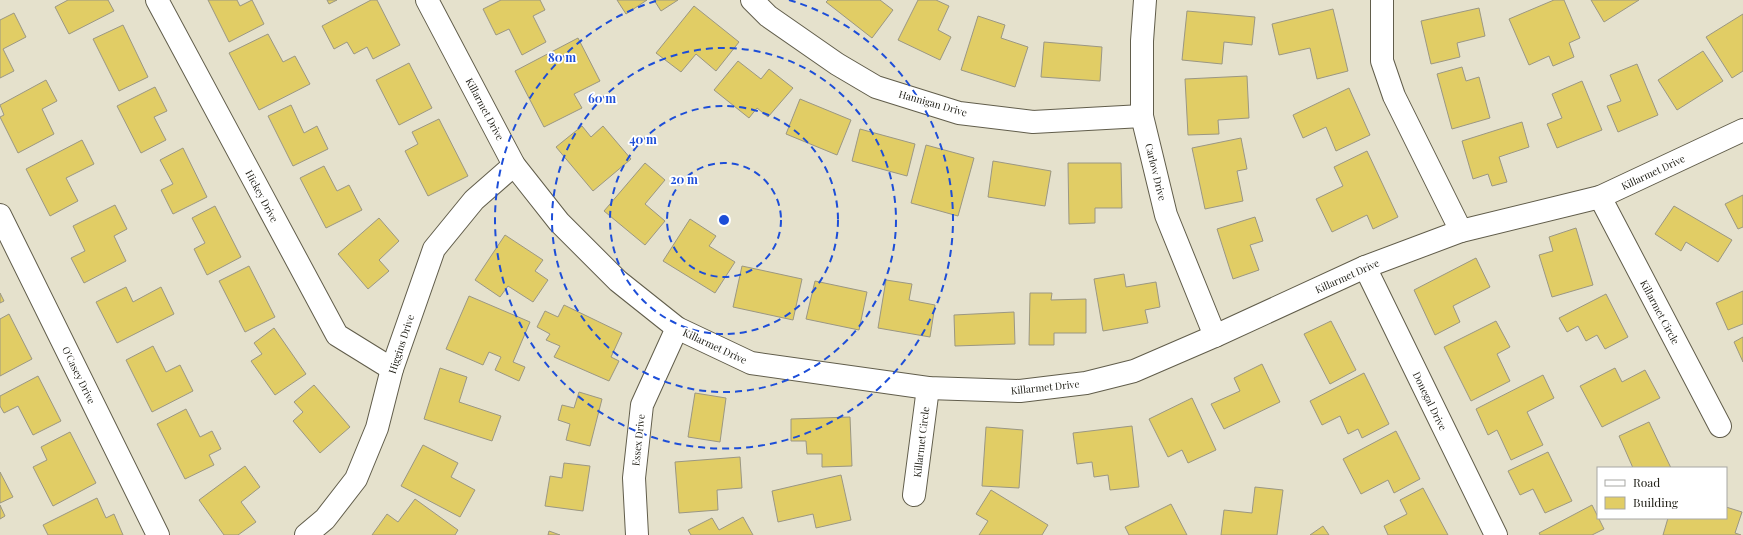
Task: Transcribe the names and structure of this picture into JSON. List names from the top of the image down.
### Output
{
  "streets": {
    "street": [
      "Hannigan Drive",
      "Killarmet Drive",
      "Carlow Drive",
      "Hickey Drive",
      "Killarmet Circle",
      "Higgins Drive",
      "O'Casey Drive",
      "Donegal Drive",
      "Essex Drive"
    ]
  },
  "crossings": [
    ["Hannigan Drive", "Carlow Drive"],
    ["Killarmet Drive", "Carlow Drive"],
    ["Killarmet Drive", "Killarmet Circle"],
    ["Killarmet Drive", "Higgins Drive"],
    ["Killarmet Drive", "Donegal Drive"],
    ["Killarmet Drive", "Essex Drive"],
    ["Hickey Drive", "Higgins Drive"]
  ],
  "legend": ["Road", "Building"],
  "rings": [
    "80 m",
    "60 m",
    "40 m",
    "20 m"
  ]
}
